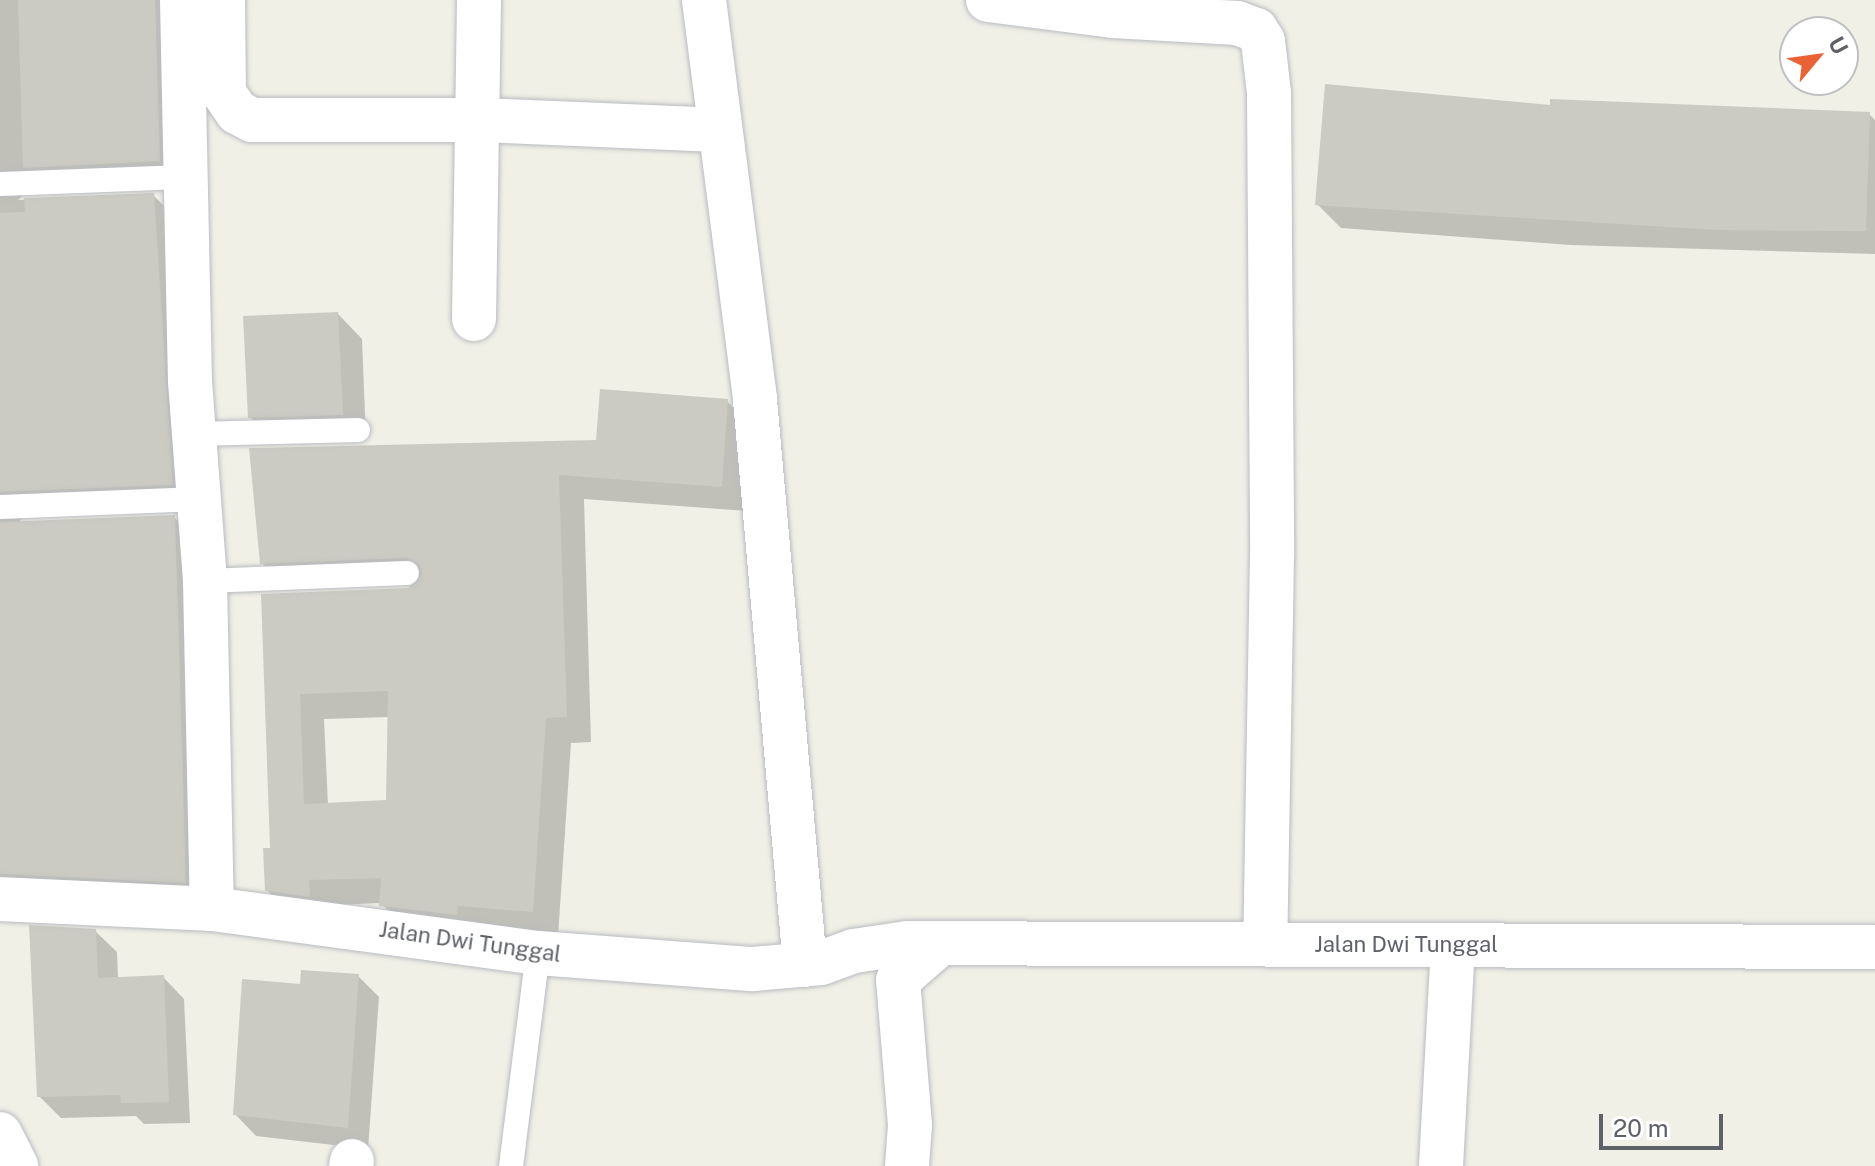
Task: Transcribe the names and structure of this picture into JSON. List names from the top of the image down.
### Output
{
  "streets": {
    "street": ["Jalan Dwi Tunggal"]
  },
  "scale_bar": "20 m",
  "north": "top right"
}
